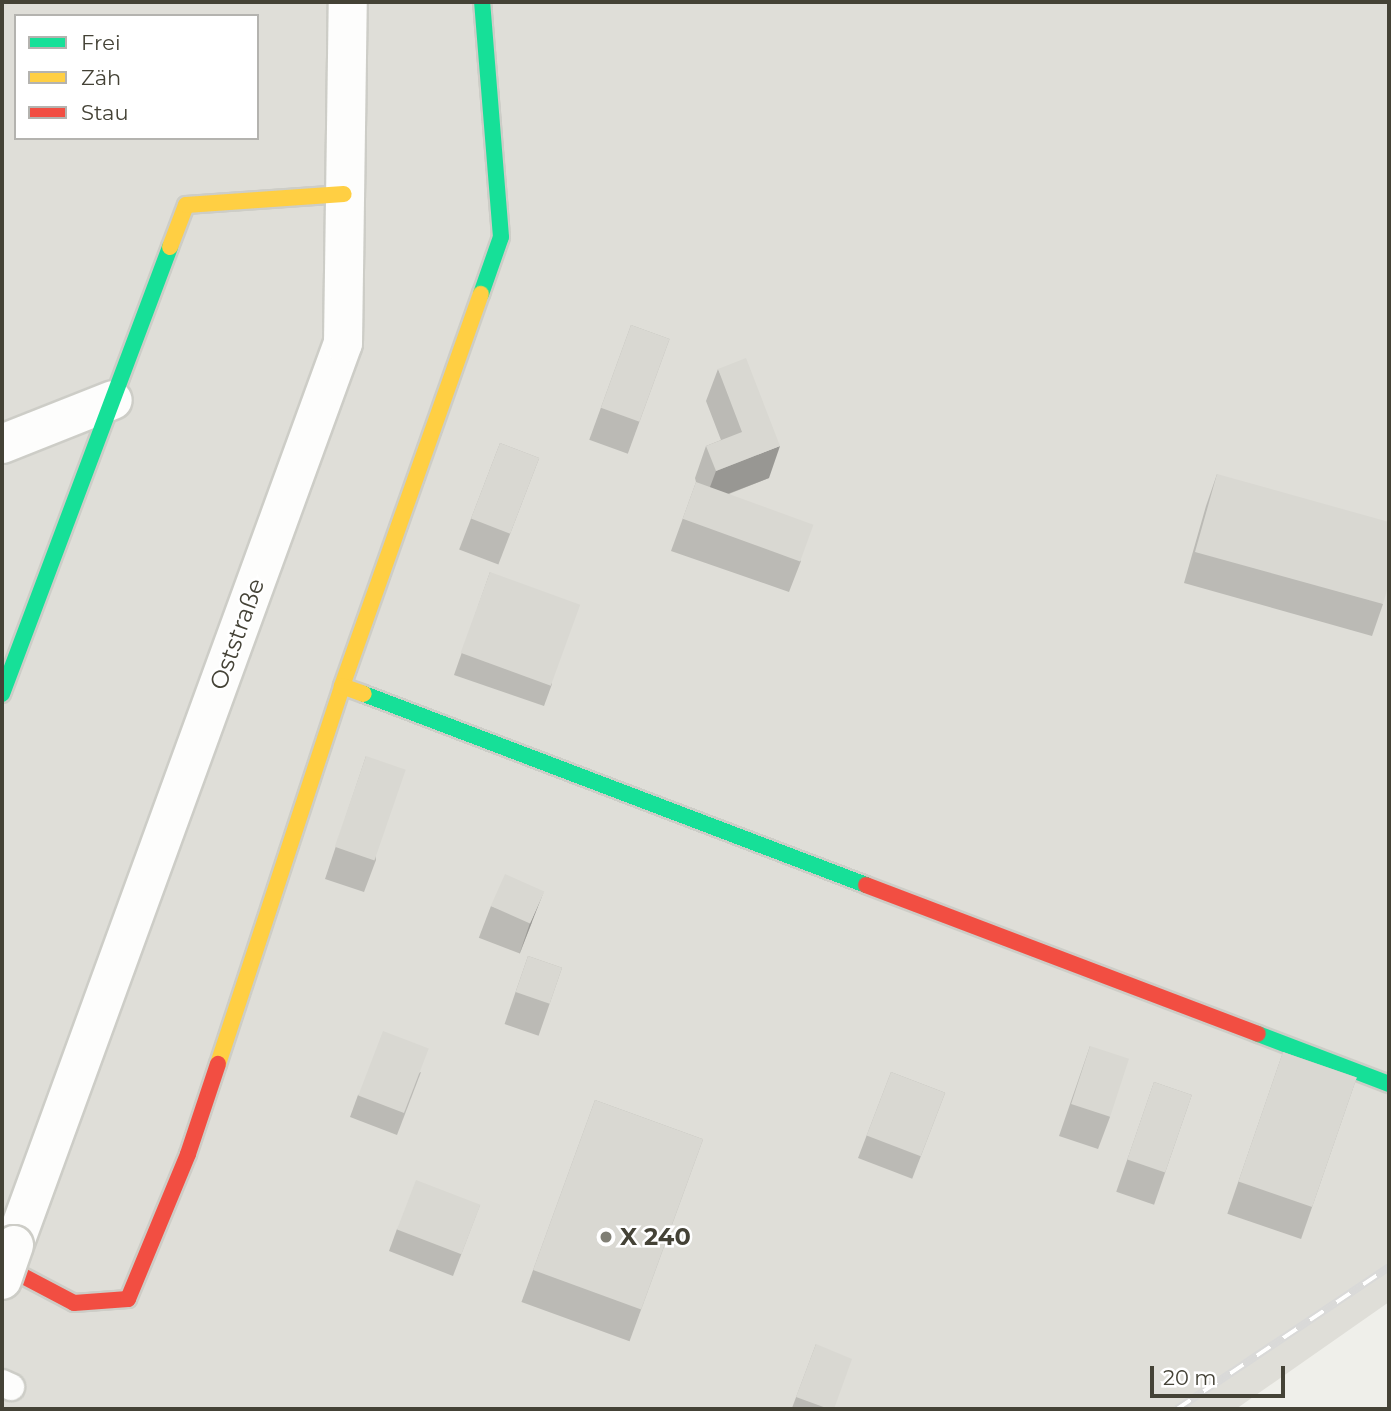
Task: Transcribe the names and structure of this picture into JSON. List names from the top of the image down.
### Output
{
  "streets": {
    "street": ["Oststraße"]
  },
  "places": ["X 240"],
  "legend": ["Frei", "Zäh", "Stau"],
  "scale_bar": "20 m"
}
